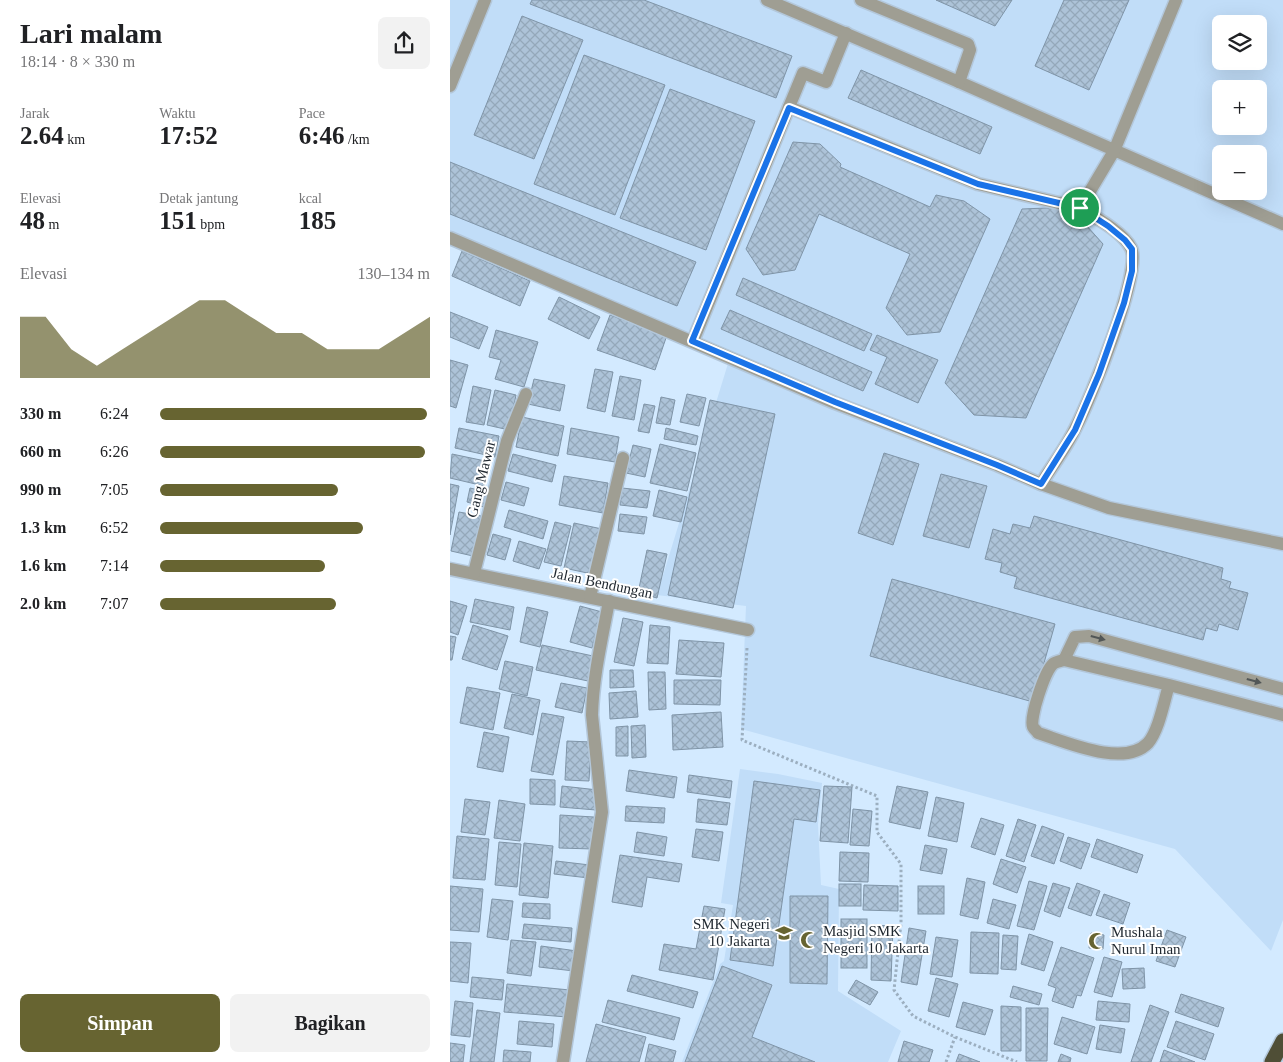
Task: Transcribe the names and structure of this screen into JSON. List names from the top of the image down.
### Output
{
  "streets": {
    "street": ["Gang Mawar", "Jalan Bendungan"]
  },
  "crossings": [
    ["Gang Mawar", "Jalan Bendungan"]
  ],
  "places": {
    "school or university": ["SMK Negeri 10 Jakarta"],
    "mosque": ["Masjid SMK Negeri 10 Jakarta", "Mushala Nurul Iman"]
  },
  "page": {
    "heading": ["Lari malam", "18:14 · 8 × 330 m"],
    "map_buttons": ["+", "−"],
    "stats": [
      ["Jarak", "2.64 km"],
      ["Waktu", "17:52"],
      ["Pace", "6:46 /km"],
      ["Elevasi", "48 m"],
      ["Detak jantung", "151 bpm"],
      ["kcal", "185"]
    ],
    "chart": ["Elevasi", "130–134 m"],
    "list": [
      {
        "name": "330 m",
        "note": "6:24"
      },
      {
        "name": "660 m",
        "note": "6:26"
      },
      {
        "name": "990 m",
        "note": "7:05"
      },
      {
        "name": "1.3 km",
        "note": "6:52"
      },
      {
        "name": "1.6 km",
        "note": "7:14"
      },
      {
        "name": "2.0 km",
        "note": "7:07"
      }
    ],
    "buttons": ["Simpan", "Bagikan"]
  }
}
